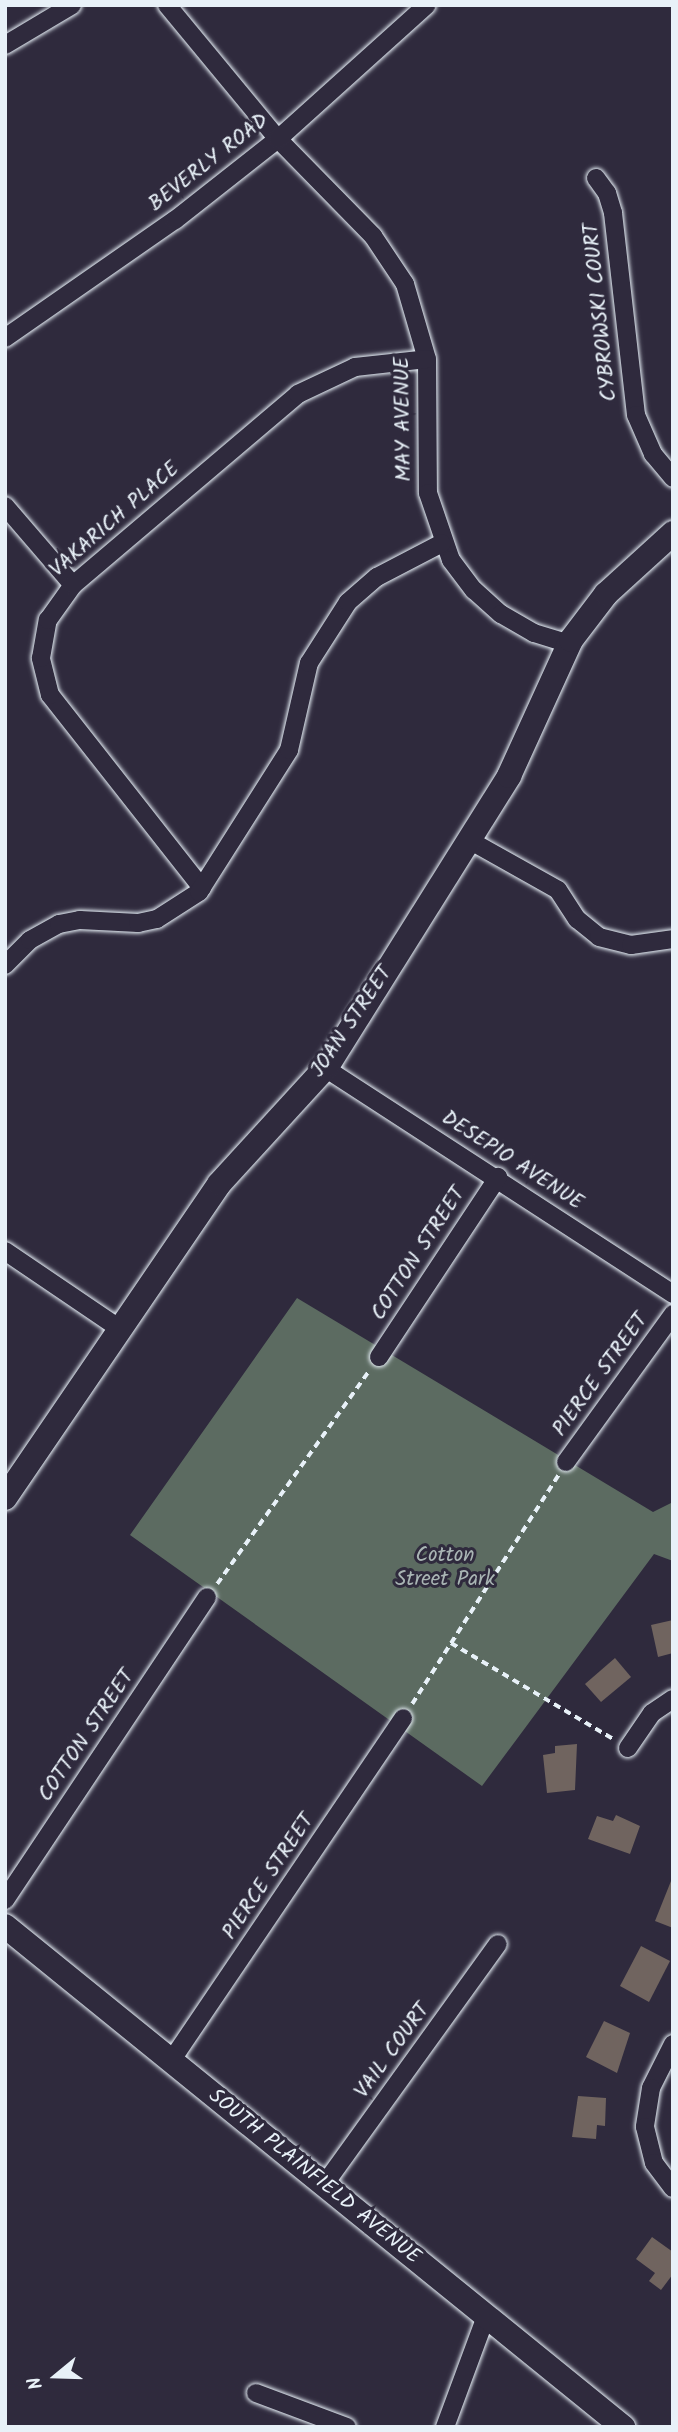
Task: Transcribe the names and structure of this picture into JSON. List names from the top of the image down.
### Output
{
  "streets": {
    "street": [
      "BEVERLY ROAD",
      "CYBROWSKI COURT",
      "MAY AVENUE",
      "VAKARICH PLACE",
      "JOAN STREET",
      "DESEPIO AVENUE",
      "COTTON STREET",
      "PIERCE STREET",
      "VAIL COURT",
      "SOUTH PLAINFIELD AVENUE"
    ]
  },
  "crossings": [
    ["BEVERLY ROAD", "MAY AVENUE"],
    ["MAY AVENUE", "VAKARICH PLACE"],
    ["MAY AVENUE", "JOAN STREET"],
    ["JOAN STREET", "DESEPIO AVENUE"],
    ["DESEPIO AVENUE", "COTTON STREET"],
    ["PIERCE STREET", "SOUTH PLAINFIELD AVENUE"],
    ["VAIL COURT", "SOUTH PLAINFIELD AVENUE"]
  ],
  "parks": ["Cotton Street Park"],
  "north": "left"
}
